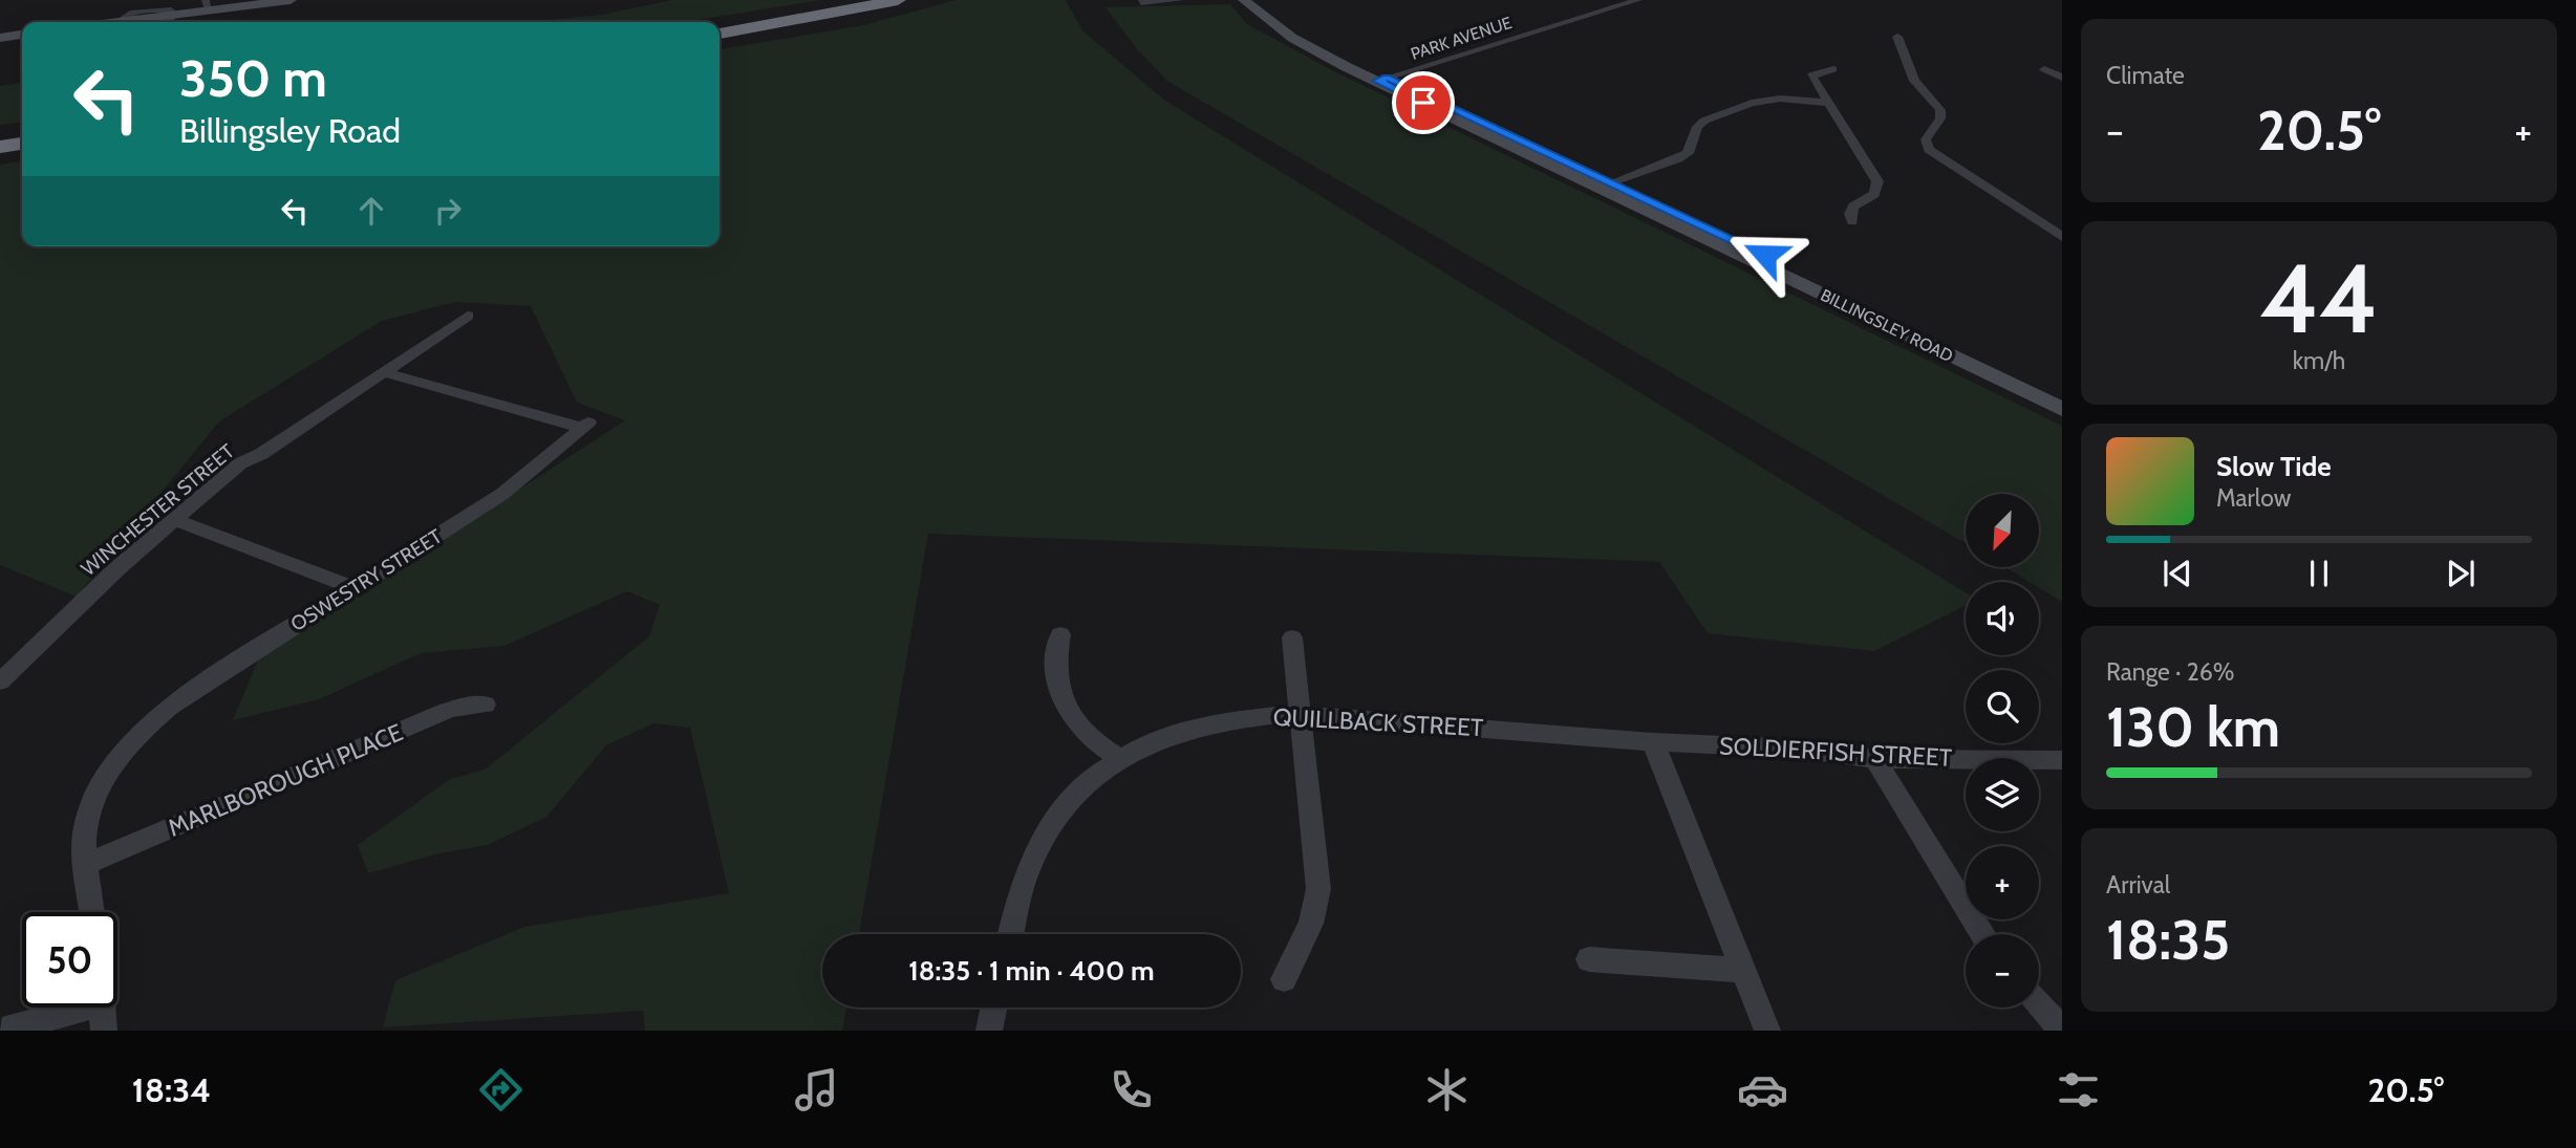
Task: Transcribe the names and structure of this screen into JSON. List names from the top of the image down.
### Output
{
  "streets": {
    "main road": ["BILLINGSLEY ROAD"],
    "street": [
      "PARK AVENUE",
      "WINCHESTER STREET",
      "OSWESTRY STREET",
      "QUILLBACK STREET",
      "SOLDIERFISH STREET",
      "MARLBOROUGH PLACE"
    ]
  },
  "crossings": [
    ["PARK AVENUE", "BILLINGSLEY ROAD"],
    ["WINCHESTER STREET", "OSWESTRY STREET"],
    ["OSWESTRY STREET", "MARLBOROUGH PLACE"],
    ["QUILLBACK STREET", "SOLDIERFISH STREET"]
  ],
  "north": "bottom left",
  "page": {
    "tile": [
      "Climate",
      ["44", "km/h"],
      ["Range · 26%", "130 km"],
      ["Arrival", "18:35"]
    ],
    "turn": ["350 m", "Billingsley Road"],
    "heat": ["−", "20.5°", "+"],
    "song": ["Slow Tide", "Marlow"],
    "map_buttons": ["+", "−"],
    "limit": "50",
    "trip": "18:35 · 1 min · 400 m",
    "tabs": ["18:34", "20.5°"]
  }
}
